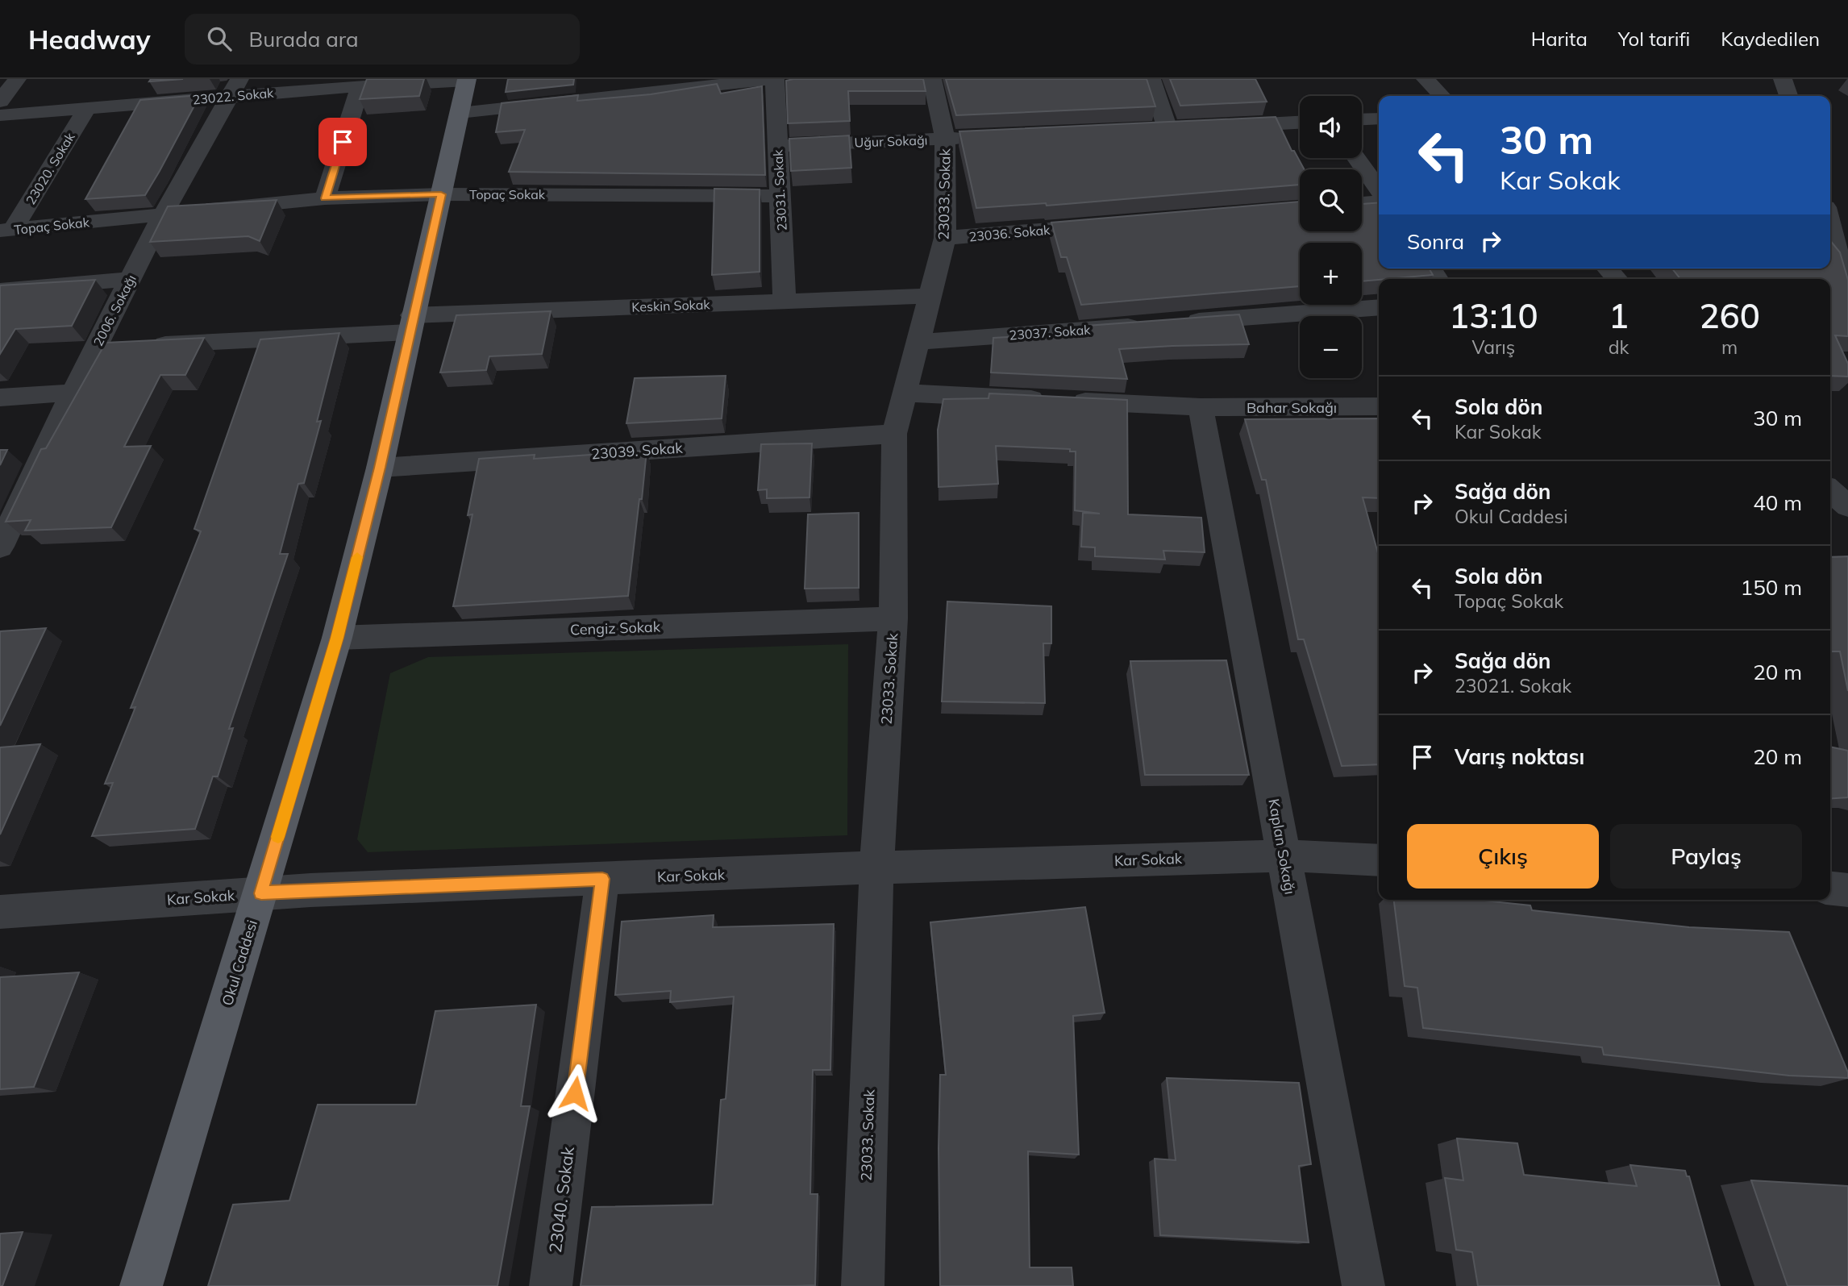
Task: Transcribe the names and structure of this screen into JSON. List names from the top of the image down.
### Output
{
  "streets": {
    "main road": ["Okul Caddesi"],
    "street": [
      "23022. Sokak",
      "Uğur Sokağı",
      "23020. Sokak",
      "23031. Sokak",
      "Topaç Sokak",
      "23033. Sokak",
      "23036. Sokak",
      "Keskin Sokak",
      "2006. Sokağı",
      "23037. Sokak",
      "Bahar Sokağı",
      "23039. Sokak",
      "Cengiz Sokak",
      "Kaplan Sokağı",
      "Kar Sokak",
      "23040. Sokak"
    ]
  },
  "crossings": [
    ["23022. Sokak", "23020. Sokak"],
    ["23022. Sokak", "2006. Sokağı"],
    ["23022. Sokak", "Okul Caddesi"],
    ["Uğur Sokağı", "23031. Sokak"],
    ["Uğur Sokağı", "23033. Sokak"],
    ["23020. Sokak", "Topaç Sokak"],
    ["23031. Sokak", "Topaç Sokak"],
    ["23031. Sokak", "Keskin Sokak"],
    ["Topaç Sokak", "2006. Sokağı"],
    ["Topaç Sokak", "Okul Caddesi"],
    ["23033. Sokak", "23036. Sokak"],
    ["23033. Sokak", "Keskin Sokak"],
    ["23033. Sokak", "23037. Sokak"],
    ["23033. Sokak", "Bahar Sokağı"],
    ["23033. Sokak", "23039. Sokak"],
    ["23033. Sokak", "Cengiz Sokak"],
    ["23033. Sokak", "Kar Sokak"],
    ["Keskin Sokak", "2006. Sokağı"],
    ["Keskin Sokak", "Okul Caddesi"],
    ["Bahar Sokağı", "Kaplan Sokağı"],
    ["23039. Sokak", "Okul Caddesi"],
    ["Cengiz Sokak", "Okul Caddesi"],
    ["Kaplan Sokağı", "Kar Sokak"],
    ["Kar Sokak", "Okul Caddesi"],
    ["Kar Sokak", "23040. Sokak"]
  ],
  "page": {
    "header": "Headway",
    "search": "Burada ara",
    "nav": ["Harita", "Yol tarifi", "Kaydedilen"],
    "map_buttons": ["+", "−"],
    "turn": ["30 m", "Kar Sokak"],
    "then": "Sonra",
    "eta": [
      "13:10",
      "Varış",
      "1",
      "dk",
      "260",
      "m"
    ],
    "list": [
      {
        "name": "Sola dön",
        "note": "Kar Sokak",
        "value": "30 m"
      },
      {
        "name": "Sağa dön",
        "note": "Okul Caddesi",
        "value": "40 m"
      },
      {
        "name": "Sola dön",
        "note": "Topaç Sokak",
        "value": "150 m"
      },
      {
        "name": "Sağa dön",
        "note": "23021. Sokak",
        "value": "20 m"
      },
      {
        "name": "Varış noktası",
        "value": "20 m"
      }
    ],
    "buttons": ["Çıkış", "Paylaş"]
  }
}
